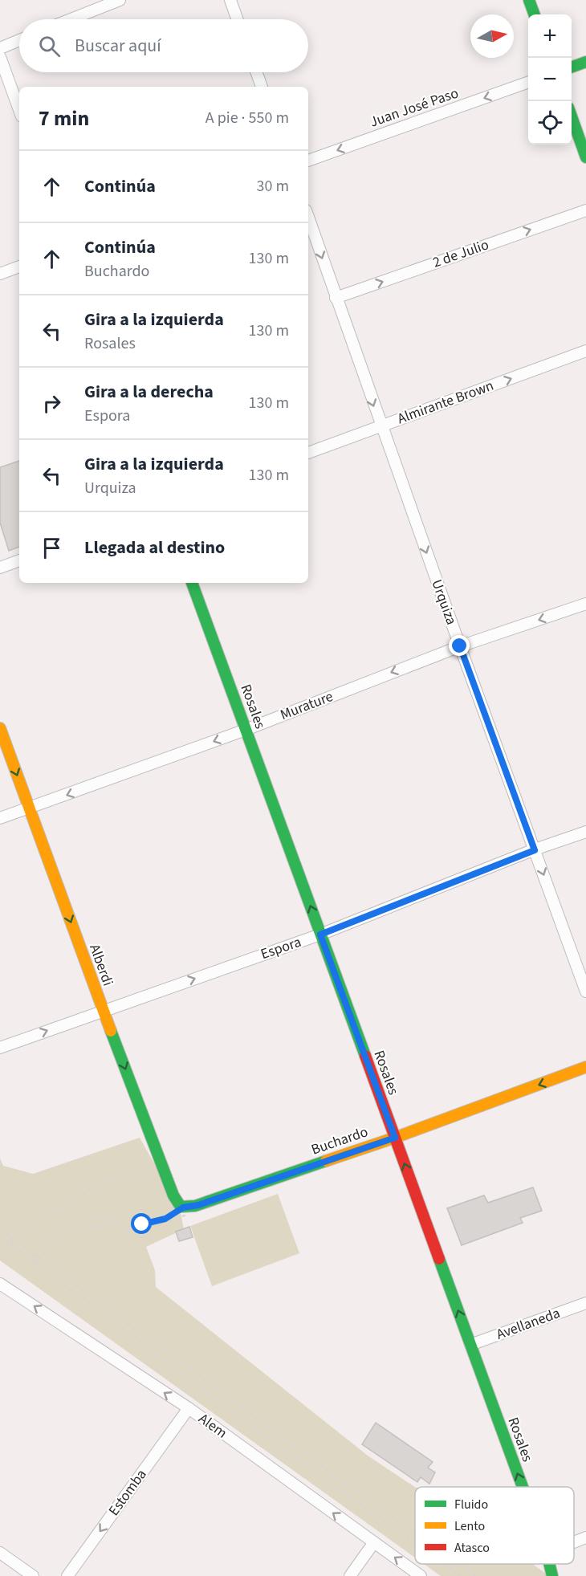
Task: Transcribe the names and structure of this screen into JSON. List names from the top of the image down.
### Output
{
  "streets": {
    "street": [
      "Juan José Paso",
      "2 de Julio",
      "Almirante Brown",
      "Urquiza",
      "Murature",
      "Rosales",
      "Espora",
      "Alberdi",
      "Buchardo",
      "Avellaneda",
      "Alem",
      "Estomba"
    ]
  },
  "crossings": [
    ["2 de Julio", "Urquiza"],
    ["Almirante Brown", "Urquiza"],
    ["Urquiza", "Murature"],
    ["Urquiza", "Espora"],
    ["Murature", "Rosales"],
    ["Murature", "Alberdi"],
    ["Rosales", "Espora"],
    ["Rosales", "Buchardo"],
    ["Rosales", "Avellaneda"],
    ["Espora", "Alberdi"],
    ["Alberdi", "Buchardo"],
    ["Alem", "Estomba"]
  ],
  "one_way": [
    "Juan José Paso",
    "2 de Julio",
    "Almirante Brown",
    "Urquiza",
    "Murature",
    "Rosales",
    "Espora",
    "Alberdi",
    "Buchardo",
    "Alem",
    "Estomba"
  ],
  "legend": ["Fluido", "Lento", "Atasco"],
  "north": "right",
  "page": {
    "map_buttons": ["+", "−"],
    "search": "Buscar aquí",
    "heading": ["7 min", "A pie · 550 m"],
    "list": [
      ["Continúa", "30 m"],
      ["Continúa", "Buchardo", "130 m"],
      ["Gira a la izquierda", "Rosales", "130 m"],
      ["Gira a la derecha", "Espora", "130 m"],
      ["Gira a la izquierda", "Urquiza", "130 m"],
      "Llegada al destino"
    ]
  }
}
